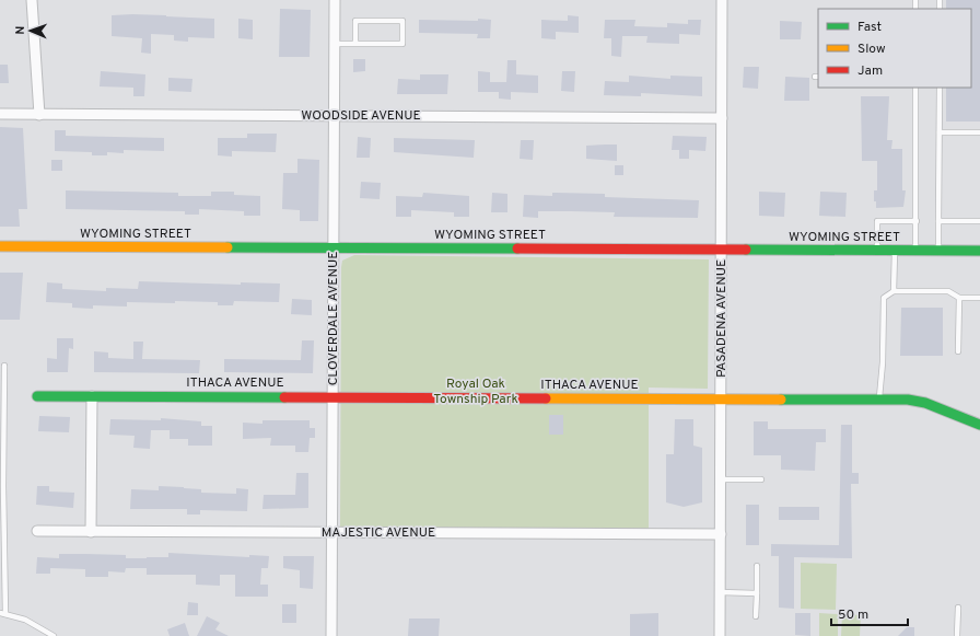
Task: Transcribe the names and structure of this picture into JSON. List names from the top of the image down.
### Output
{
  "streets": {
    "street": [
      "WOODSIDE AVENUE",
      "WYOMING STREET",
      "CLOVERDALE AVENUE",
      "PASADENA AVENUE",
      "ITHACA AVENUE",
      "MAJESTIC AVENUE"
    ]
  },
  "crossings": [
    ["WOODSIDE AVENUE", "CLOVERDALE AVENUE"],
    ["WOODSIDE AVENUE", "PASADENA AVENUE"],
    ["WYOMING STREET", "CLOVERDALE AVENUE"],
    ["WYOMING STREET", "PASADENA AVENUE"],
    ["CLOVERDALE AVENUE", "ITHACA AVENUE"],
    ["CLOVERDALE AVENUE", "MAJESTIC AVENUE"],
    ["PASADENA AVENUE", "ITHACA AVENUE"],
    ["PASADENA AVENUE", "MAJESTIC AVENUE"]
  ],
  "parks": ["Royal Oak Township Park"],
  "legend": ["Fast", "Slow", "Jam"],
  "scale_bar": "50 m",
  "north": "left"
}
